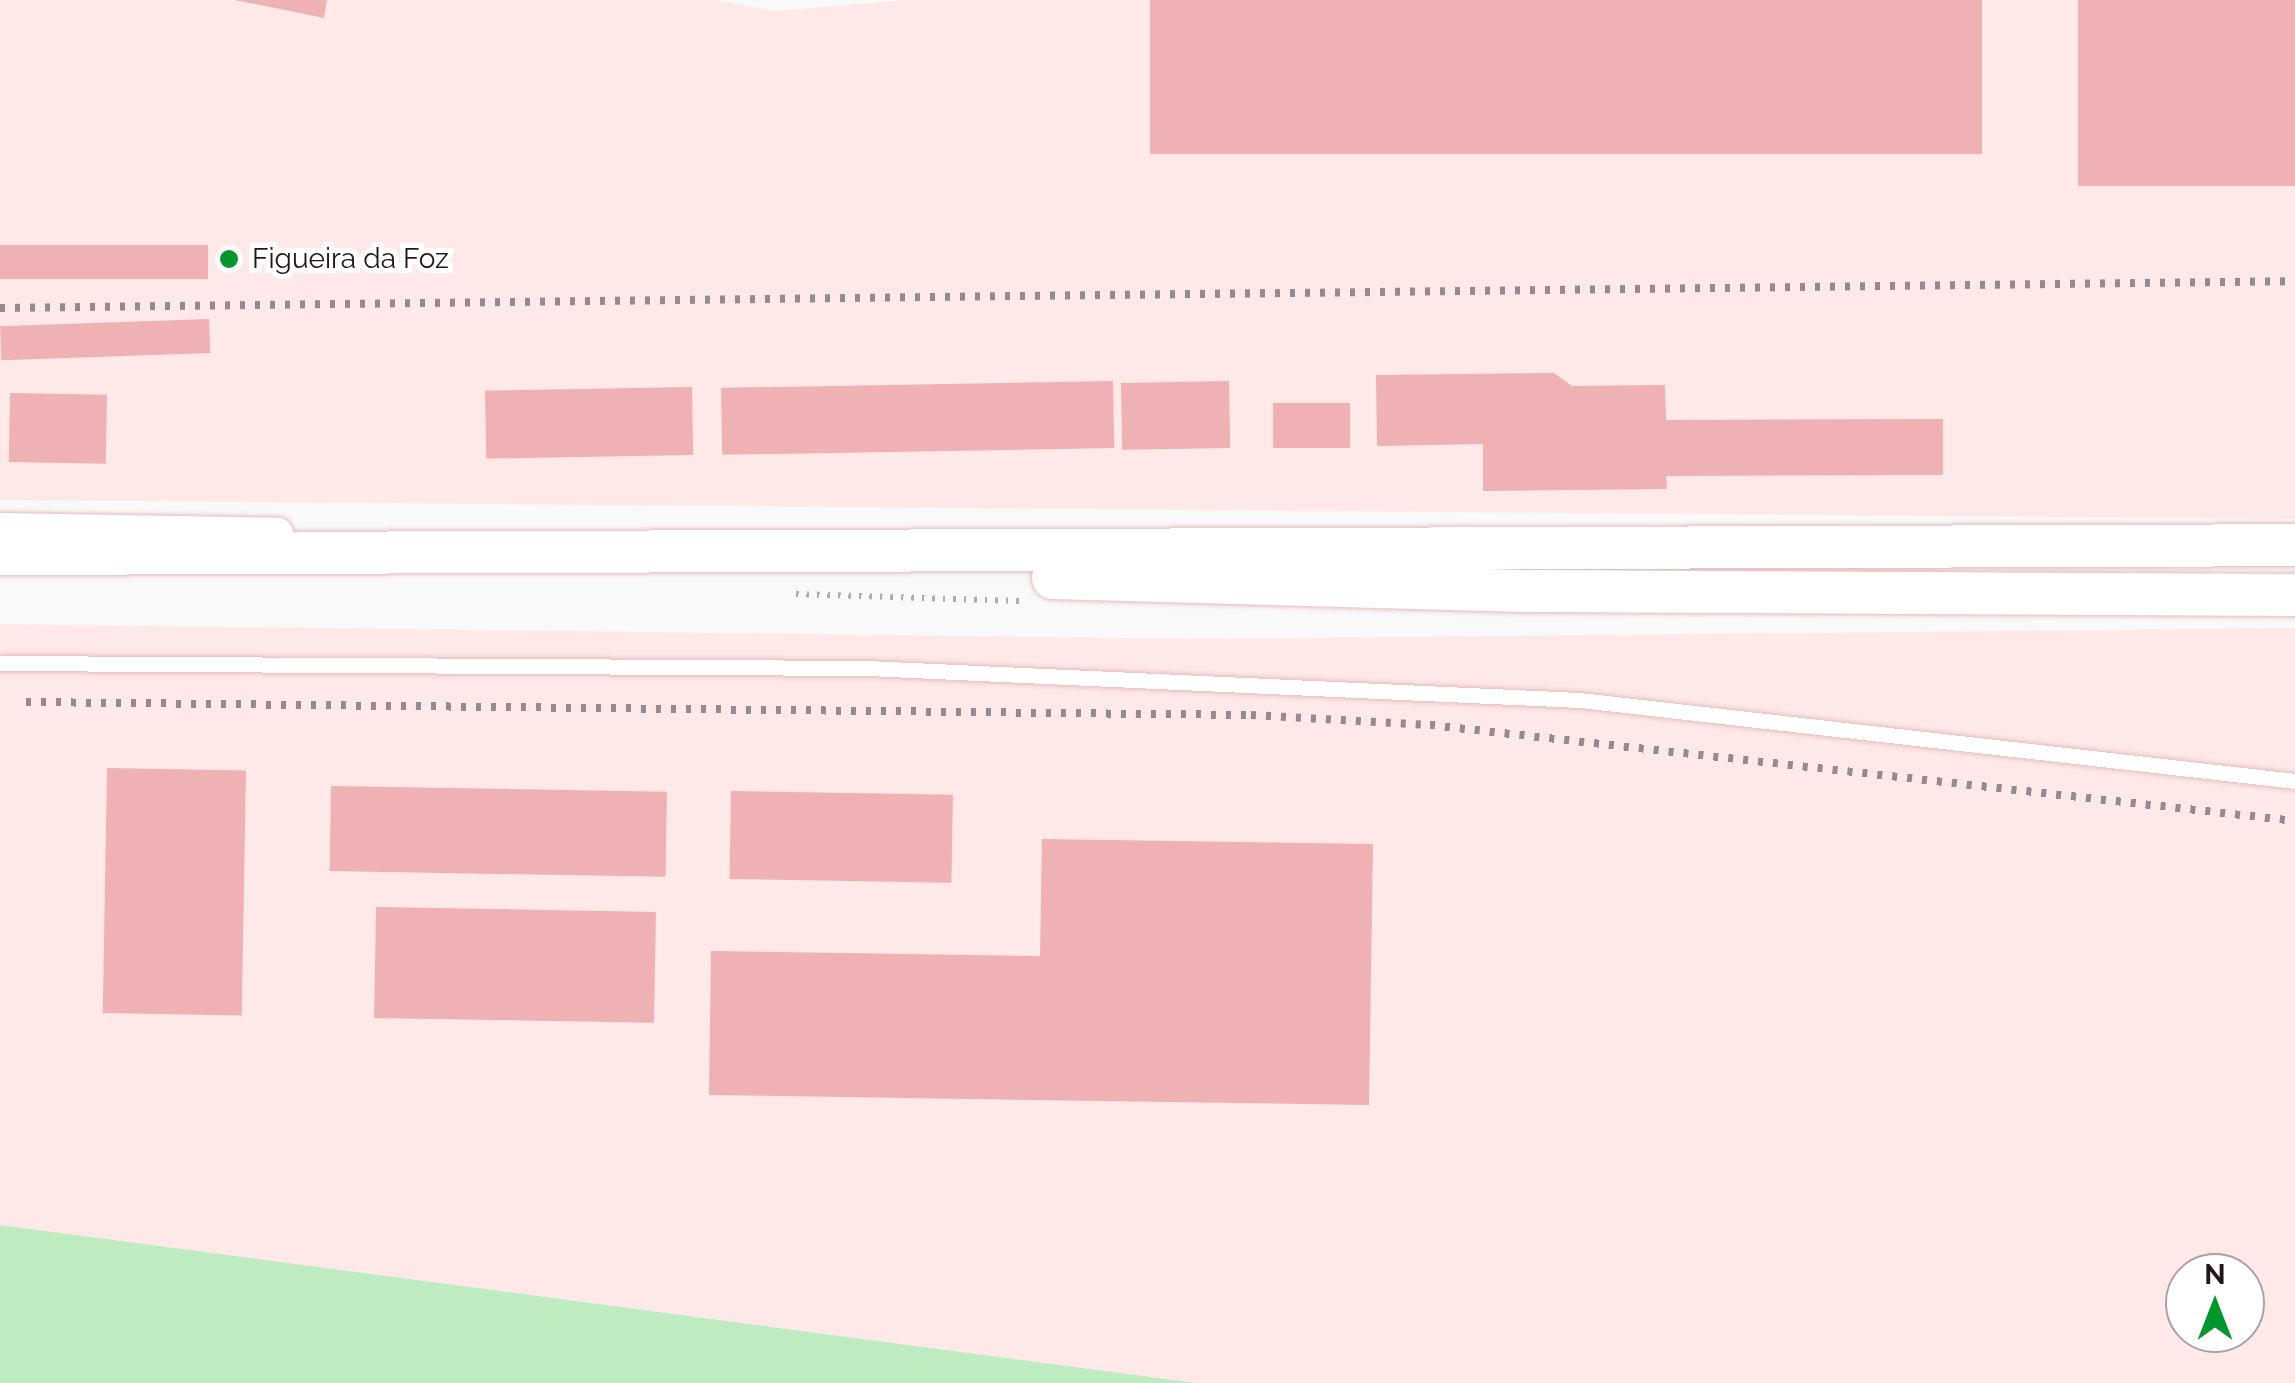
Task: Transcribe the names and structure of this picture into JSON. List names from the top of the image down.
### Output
{
  "places": ["Figueira da Foz"],
  "north": "top"
}
